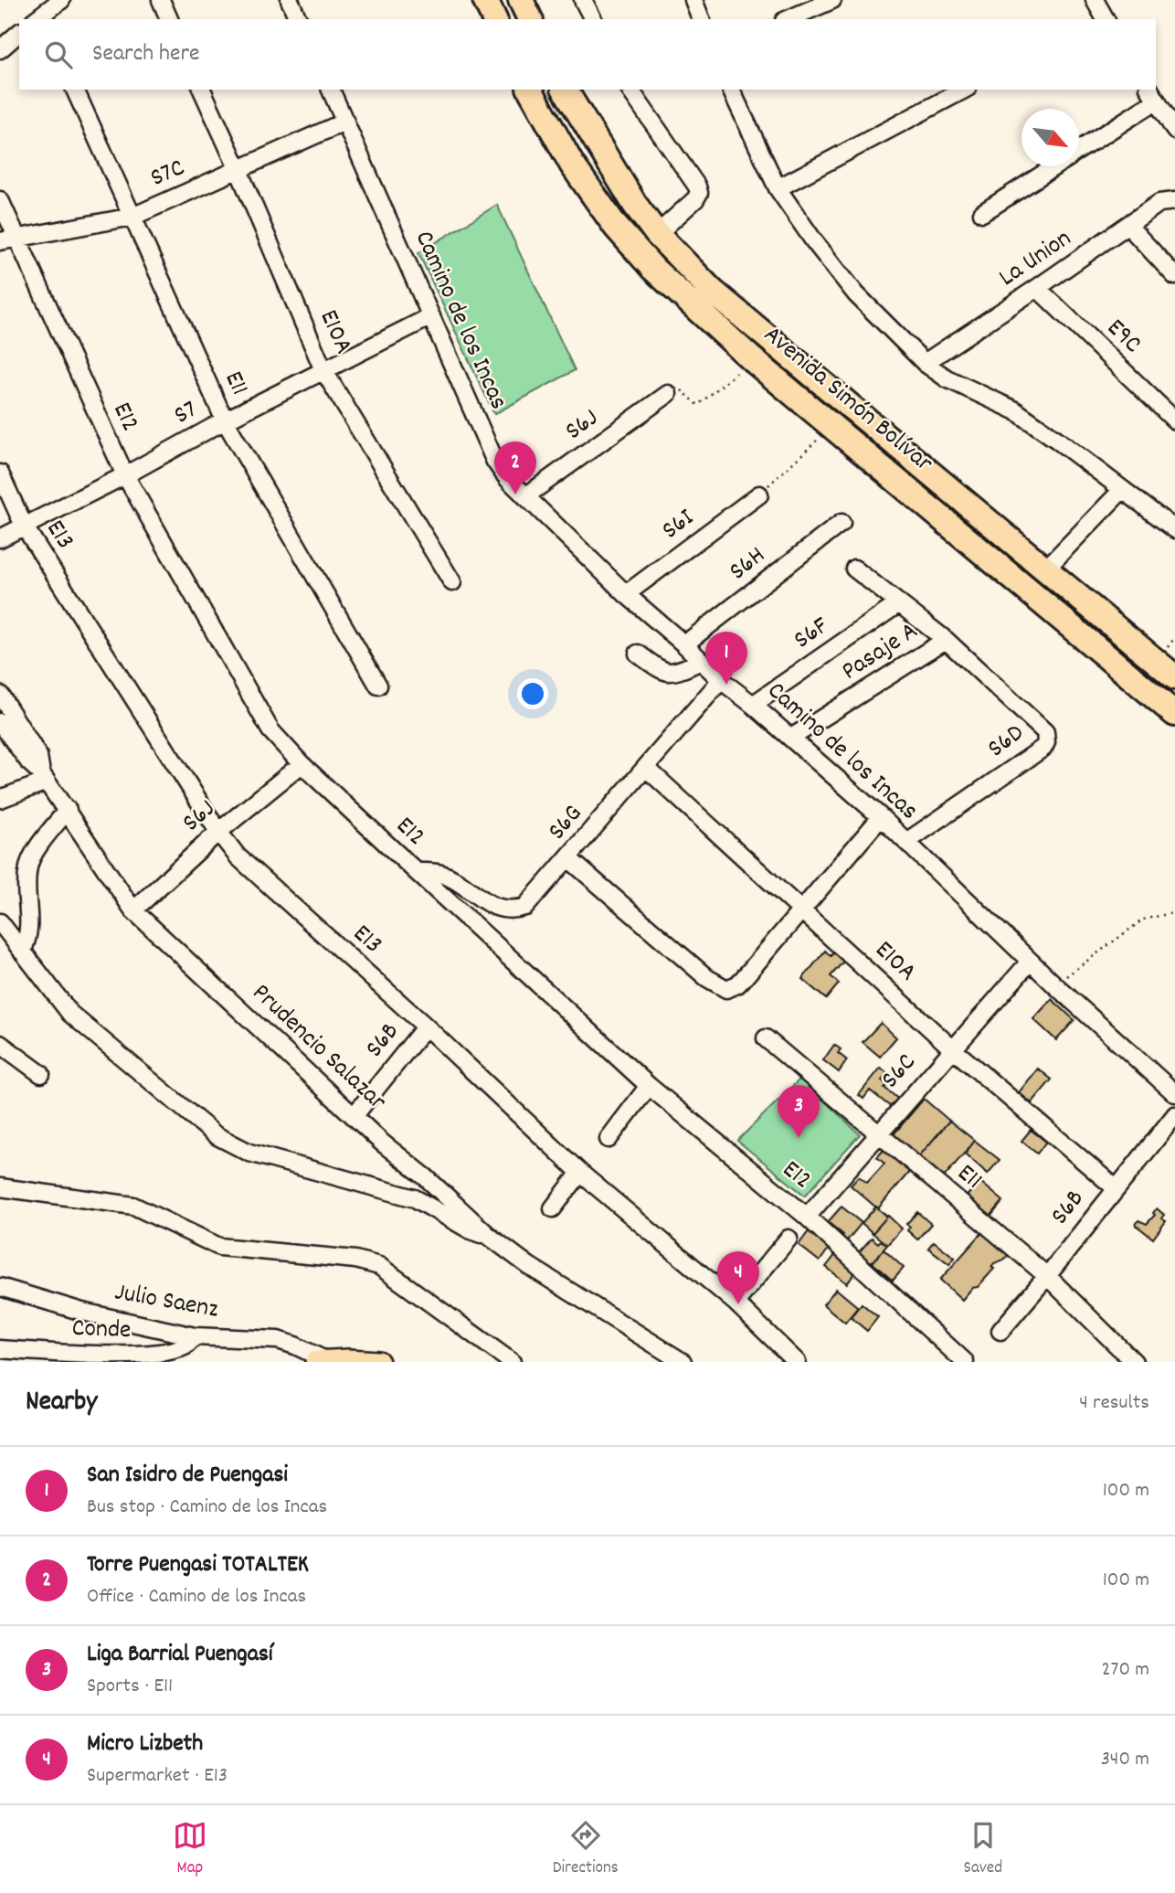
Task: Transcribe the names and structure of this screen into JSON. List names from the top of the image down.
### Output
{
  "streets": {
    "highway": ["Avenida Simón Bolívar"],
    "street": [
      "S7C",
      "La Union",
      "Camino de los Incas",
      "E10A",
      "E9C",
      "E11",
      "S7",
      "E12",
      "S6J",
      "S6I",
      "E13",
      "S6H",
      "S6F",
      "Pasaje A",
      "S6D",
      "S6G",
      "S6B",
      "Prudencio Salazar",
      "S6C",
      "Julio Saenz",
      "Conde"
    ]
  },
  "crossings": [
    ["S7C", "Camino de los Incas"],
    ["S7C", "E10A"],
    ["S7C", "E11"],
    ["S7C", "E12"],
    ["La Union", "E9C"],
    ["Camino de los Incas", "S7"],
    ["Camino de los Incas", "S6J"],
    ["Camino de los Incas", "S6I"],
    ["Camino de los Incas", "S6H"],
    ["Camino de los Incas", "S6F"],
    ["Camino de los Incas", "Pasaje A"],
    ["Camino de los Incas", "S6D"],
    ["Camino de los Incas", "S6G"],
    ["Camino de los Incas", "S6C"],
    ["E10A", "S7"],
    ["E10A", "S6G"],
    ["E10A", "S6B"],
    ["E10A", "S6C"],
    ["E11", "S7"],
    ["E11", "S6B"],
    ["E11", "S6C"],
    ["S7", "E12"],
    ["S7", "E13"],
    ["E12", "S6J"],
    ["E12", "S6G"],
    ["E12", "S6C"],
    ["S6J", "E13"],
    ["S6J", "Prudencio Salazar"],
    ["E13", "S6B"],
    ["S6F", "Pasaje A"],
    ["Pasaje A", "S6D"],
    ["S6B", "Prudencio Salazar"],
    ["Julio Saenz", "Conde"]
  ],
  "north": "bottom right",
  "page": {
    "search": "Search here",
    "pins": [
      "2",
      "1",
      "3",
      "4"
    ],
    "heading": ["Nearby", "4 results"],
    "list": [
      {
        "mark": "1",
        "name": "San Isidro de Puengasi",
        "note": "Bus stop · Camino de los Incas",
        "value": "100 m"
      },
      {
        "mark": "2",
        "name": "Torre Puengasi TOTALTEK",
        "note": "Office · Camino de los Incas",
        "value": "100 m"
      },
      {
        "mark": "3",
        "name": "Liga Barrial Puengasí",
        "note": "Sports · E11",
        "value": "270 m"
      },
      {
        "mark": "4",
        "name": "Micro Lizbeth",
        "note": "Supermarket · E13",
        "value": "340 m"
      }
    ],
    "nav": ["Map", "Directions", "Saved"]
  }
}
